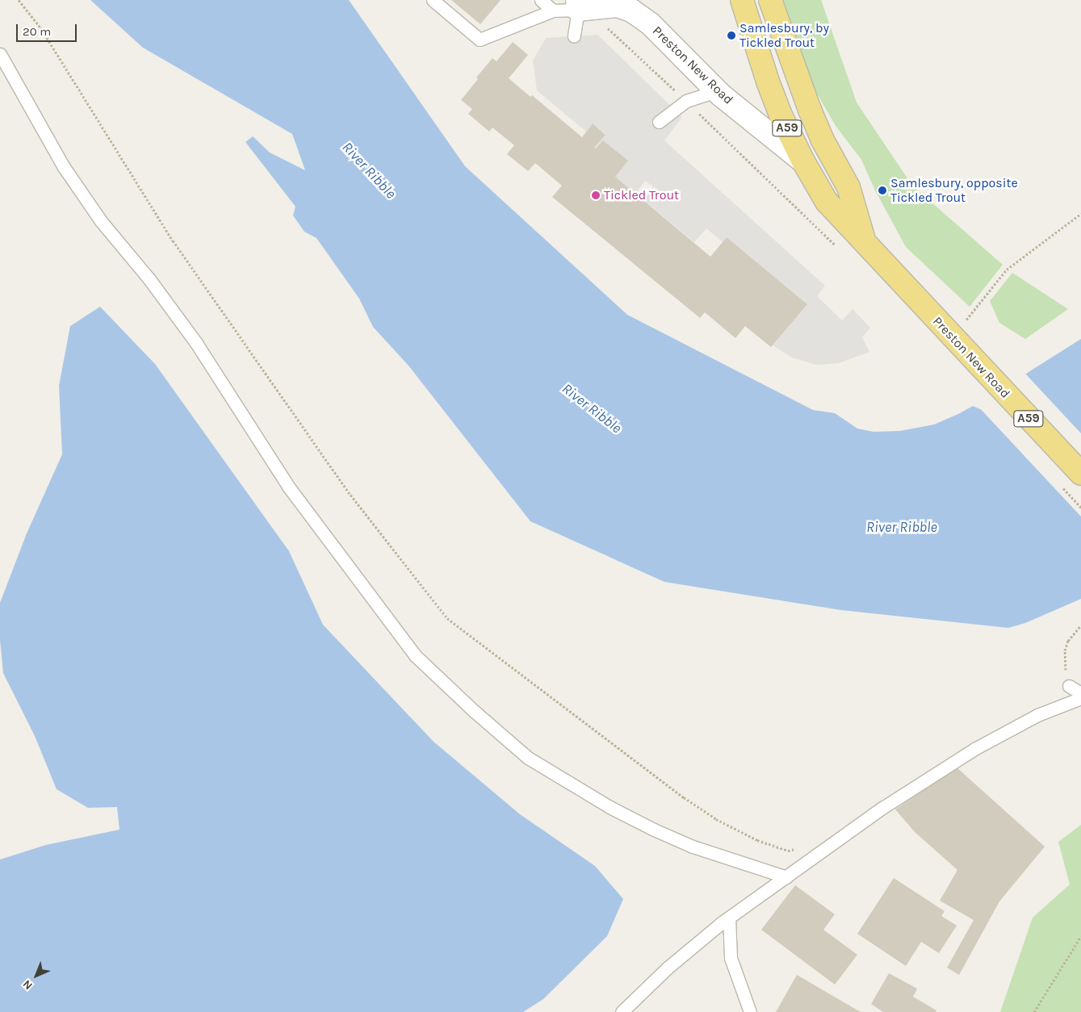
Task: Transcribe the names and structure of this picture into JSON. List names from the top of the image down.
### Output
{
  "streets": {
    "highway": ["Preston New Road", "A59"]
  },
  "water": ["River Ribble"],
  "places": ["Samlesbury, by Tickled Trout", "Samlesbury, opposite Tickled Trout", "Tickled Trout"],
  "scale_bar": "20 m",
  "north": "bottom left"
}
